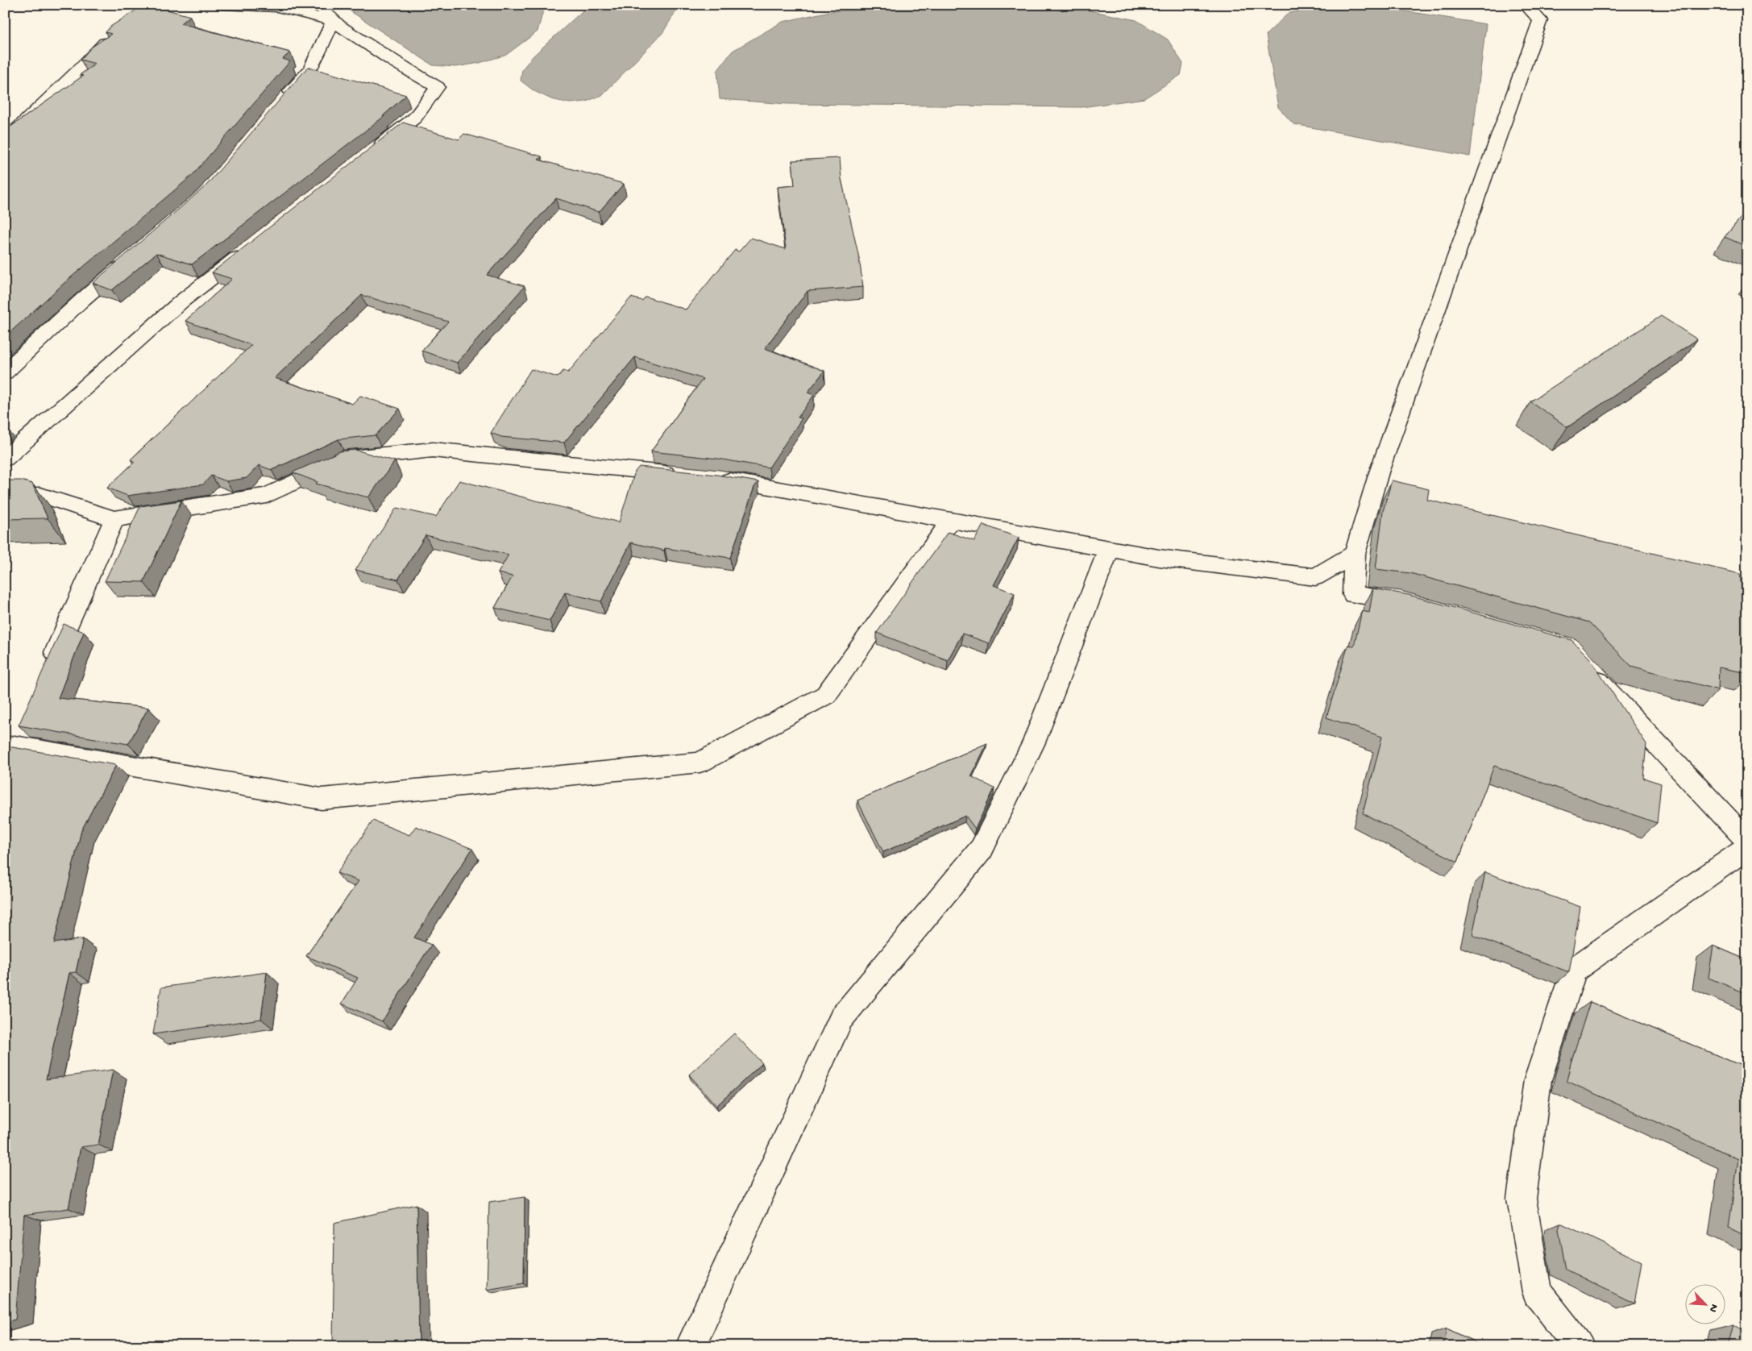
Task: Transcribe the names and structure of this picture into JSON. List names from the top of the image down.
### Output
{
  "north": "bottom right"
}
